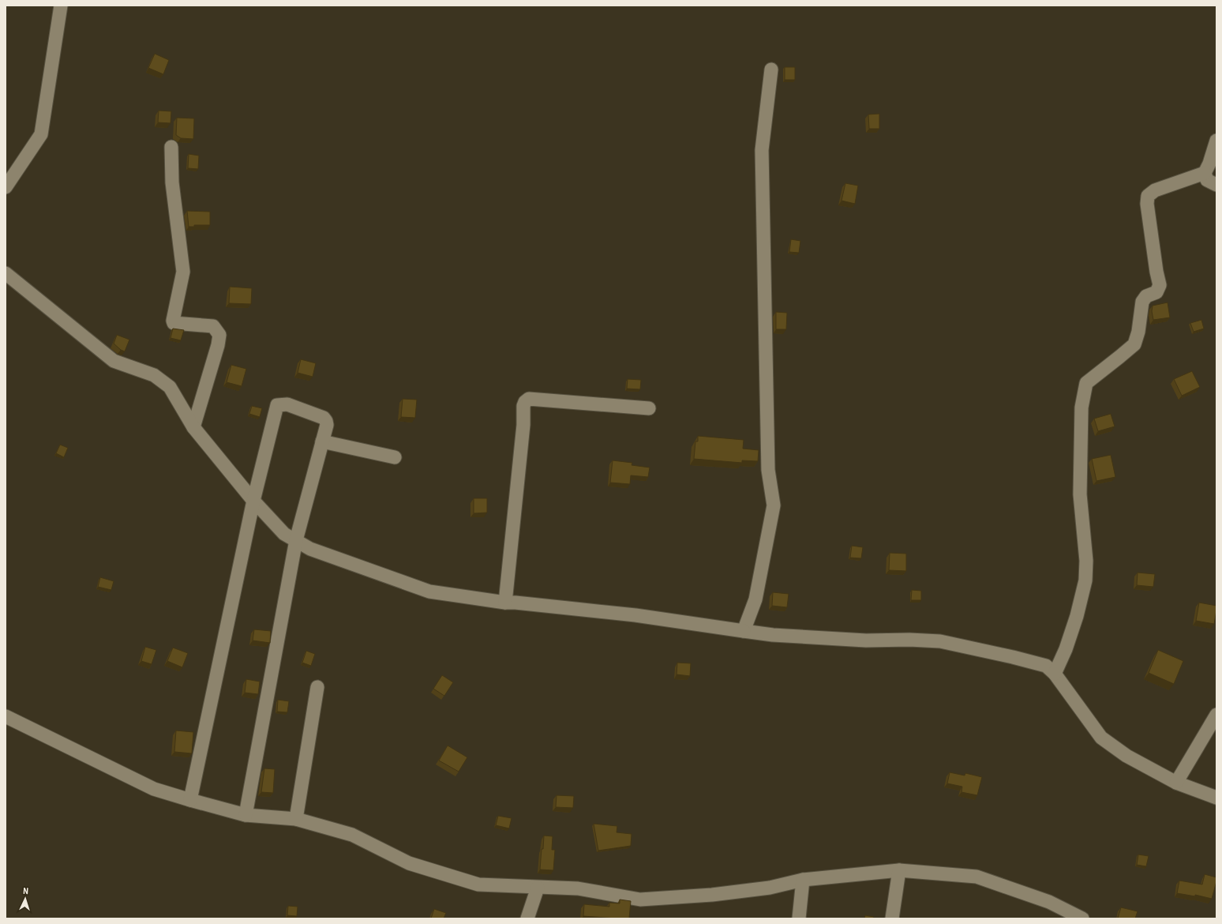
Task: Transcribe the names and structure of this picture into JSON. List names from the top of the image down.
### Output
{
  "north": "top"
}
